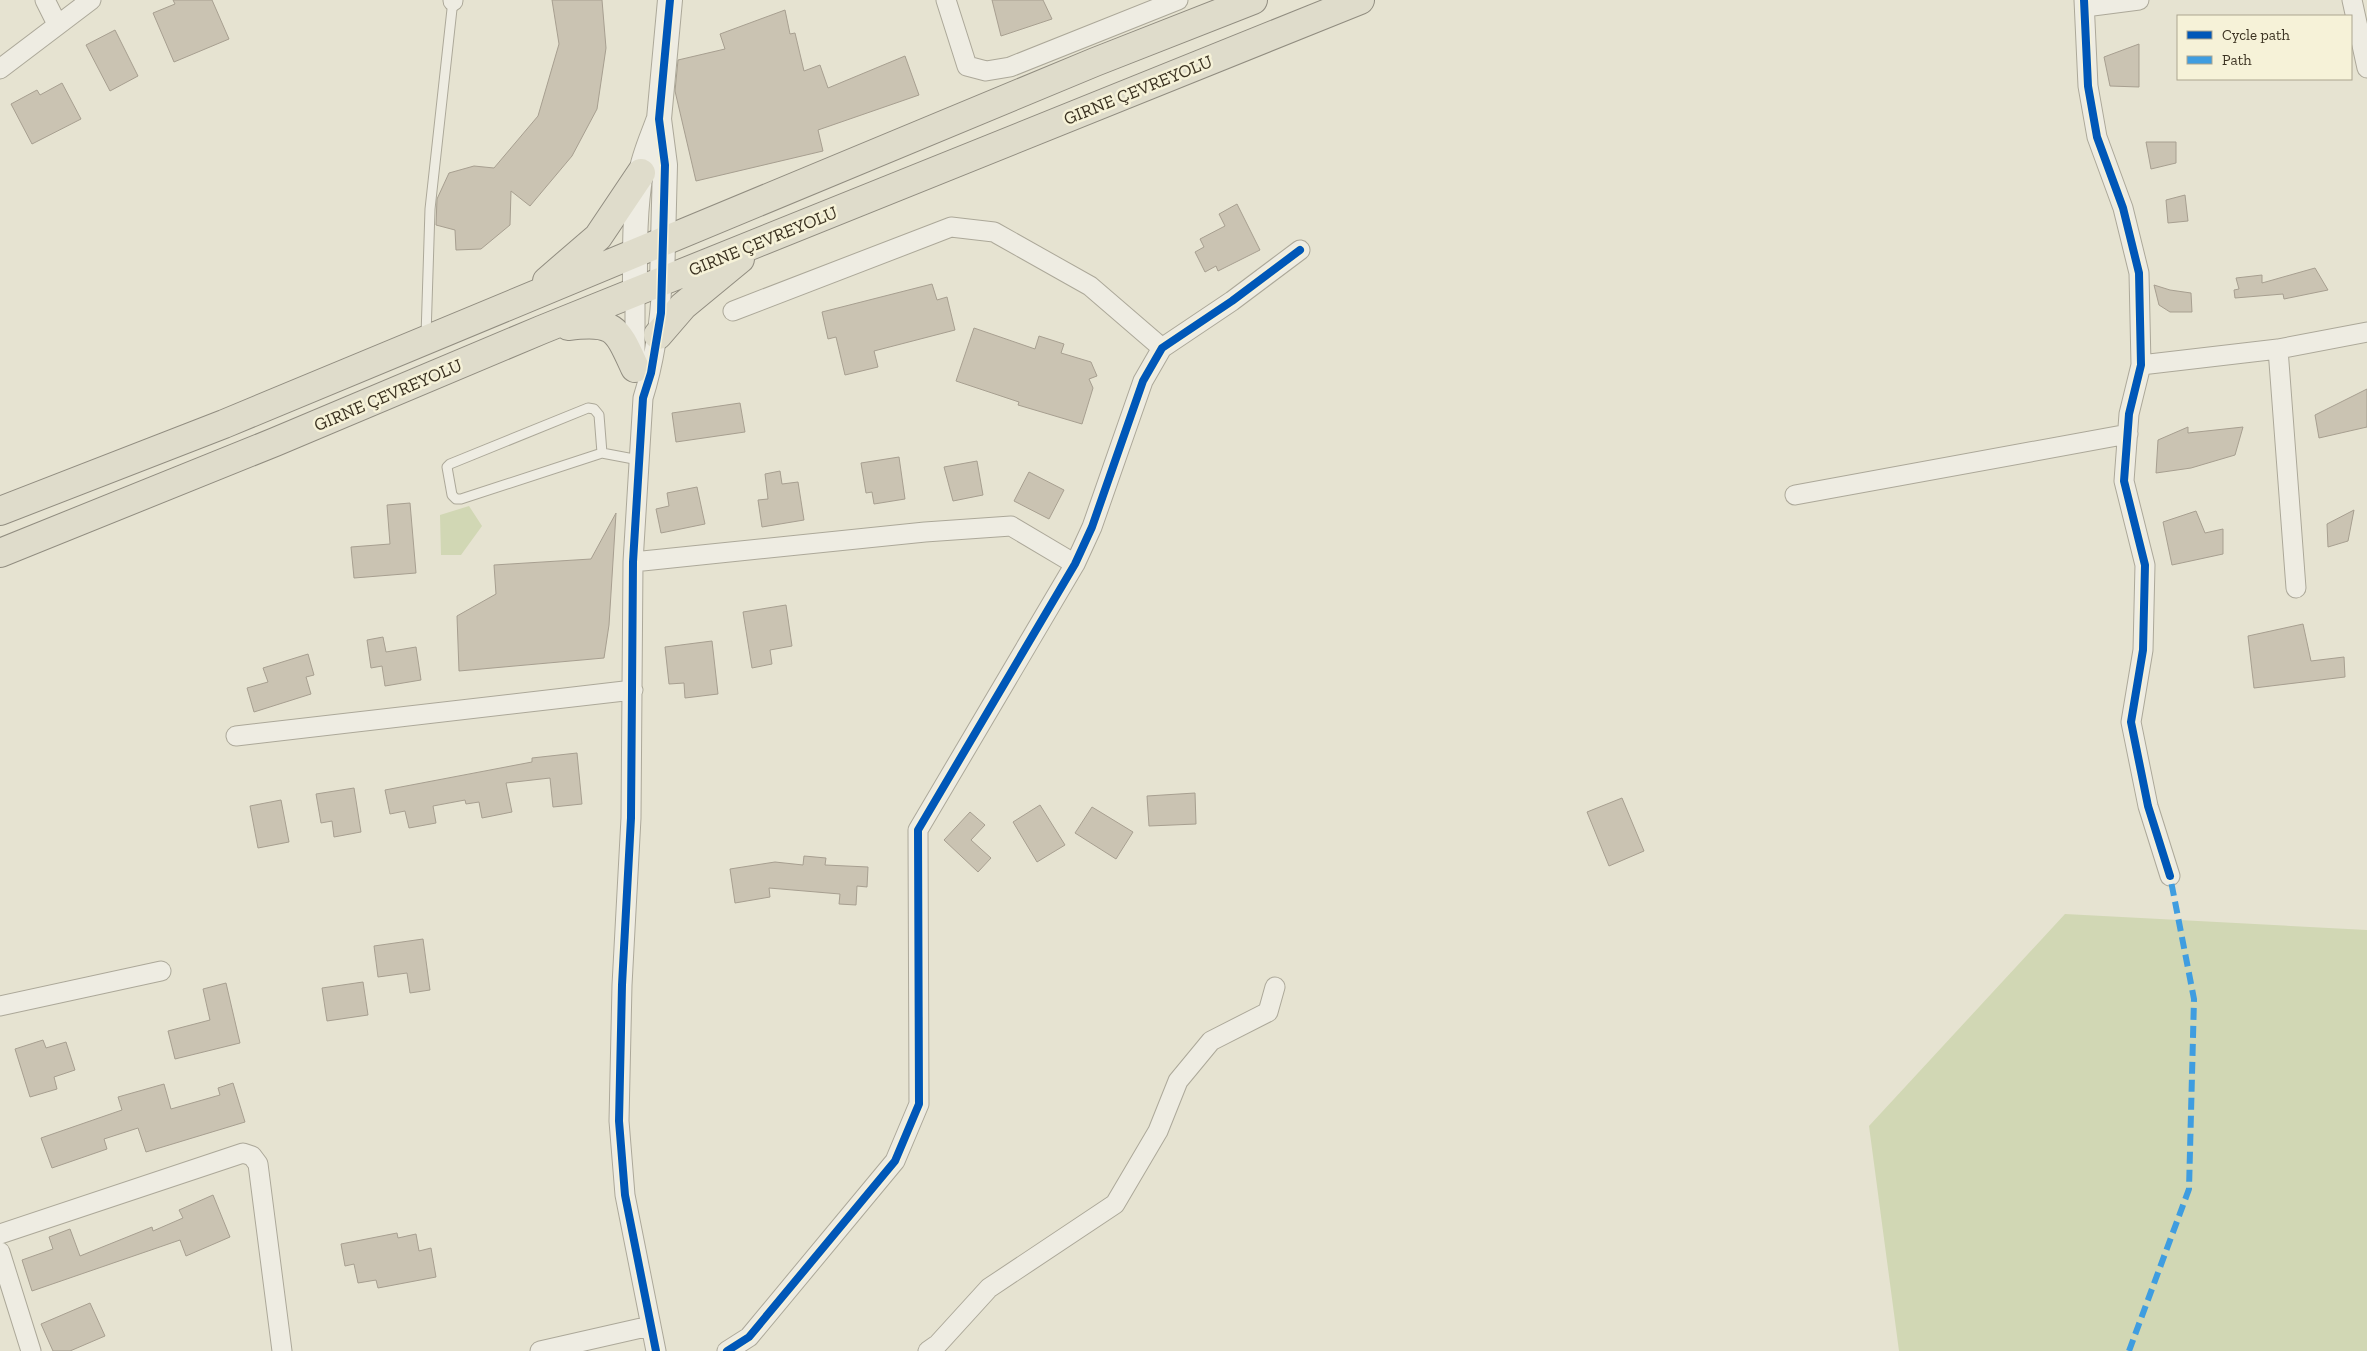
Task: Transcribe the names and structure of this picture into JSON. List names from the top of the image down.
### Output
{
  "streets": {
    "highway": ["GIRNE ÇEVREYOLU"]
  },
  "legend": ["Cycle path", "Path"]
}
